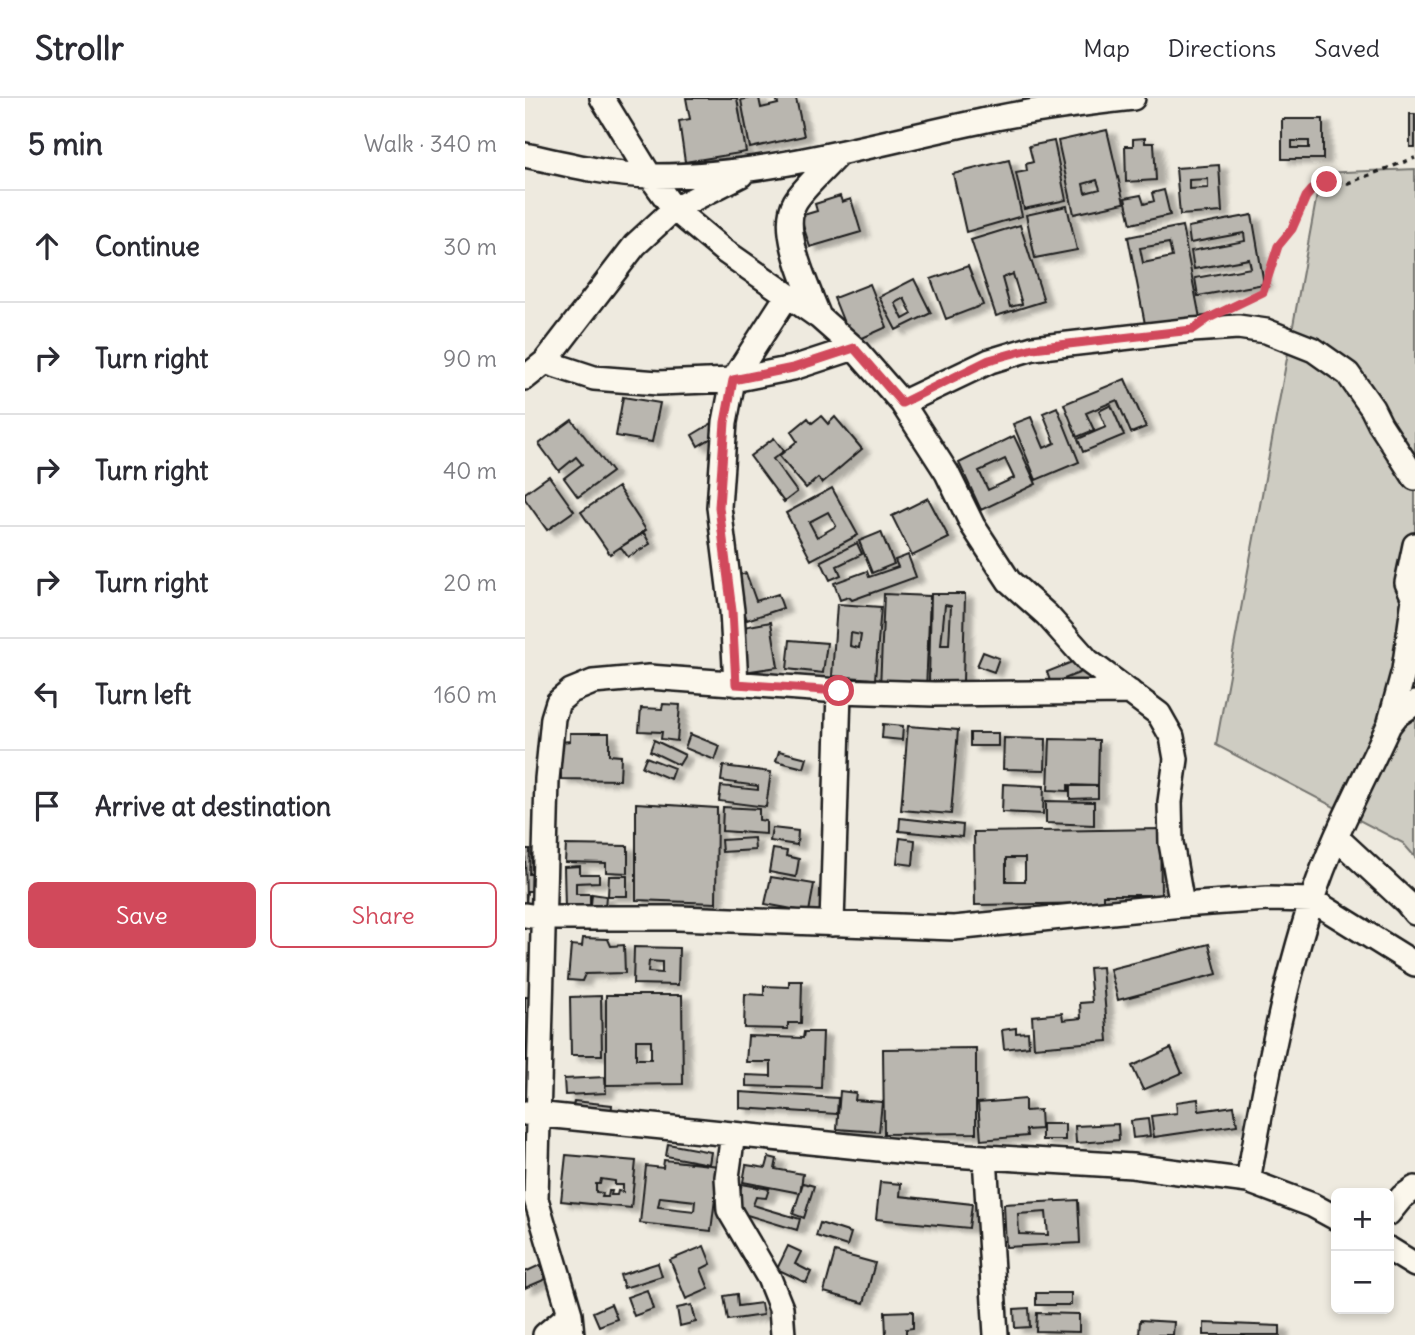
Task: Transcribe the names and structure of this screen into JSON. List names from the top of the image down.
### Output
{
  "page": {
    "header": "Strollr",
    "nav": ["Map", "Directions", "Saved"],
    "heading": ["5 min", "Walk · 340 m"],
    "list": [
      ["Continue", "30 m"],
      ["Turn right", "90 m"],
      ["Turn right", "40 m"],
      ["Turn right", "20 m"],
      ["Turn left", "160 m"],
      "Arrive at destination"
    ],
    "buttons": ["Save", "Share"],
    "map_buttons": ["+", "−"]
  }
}
